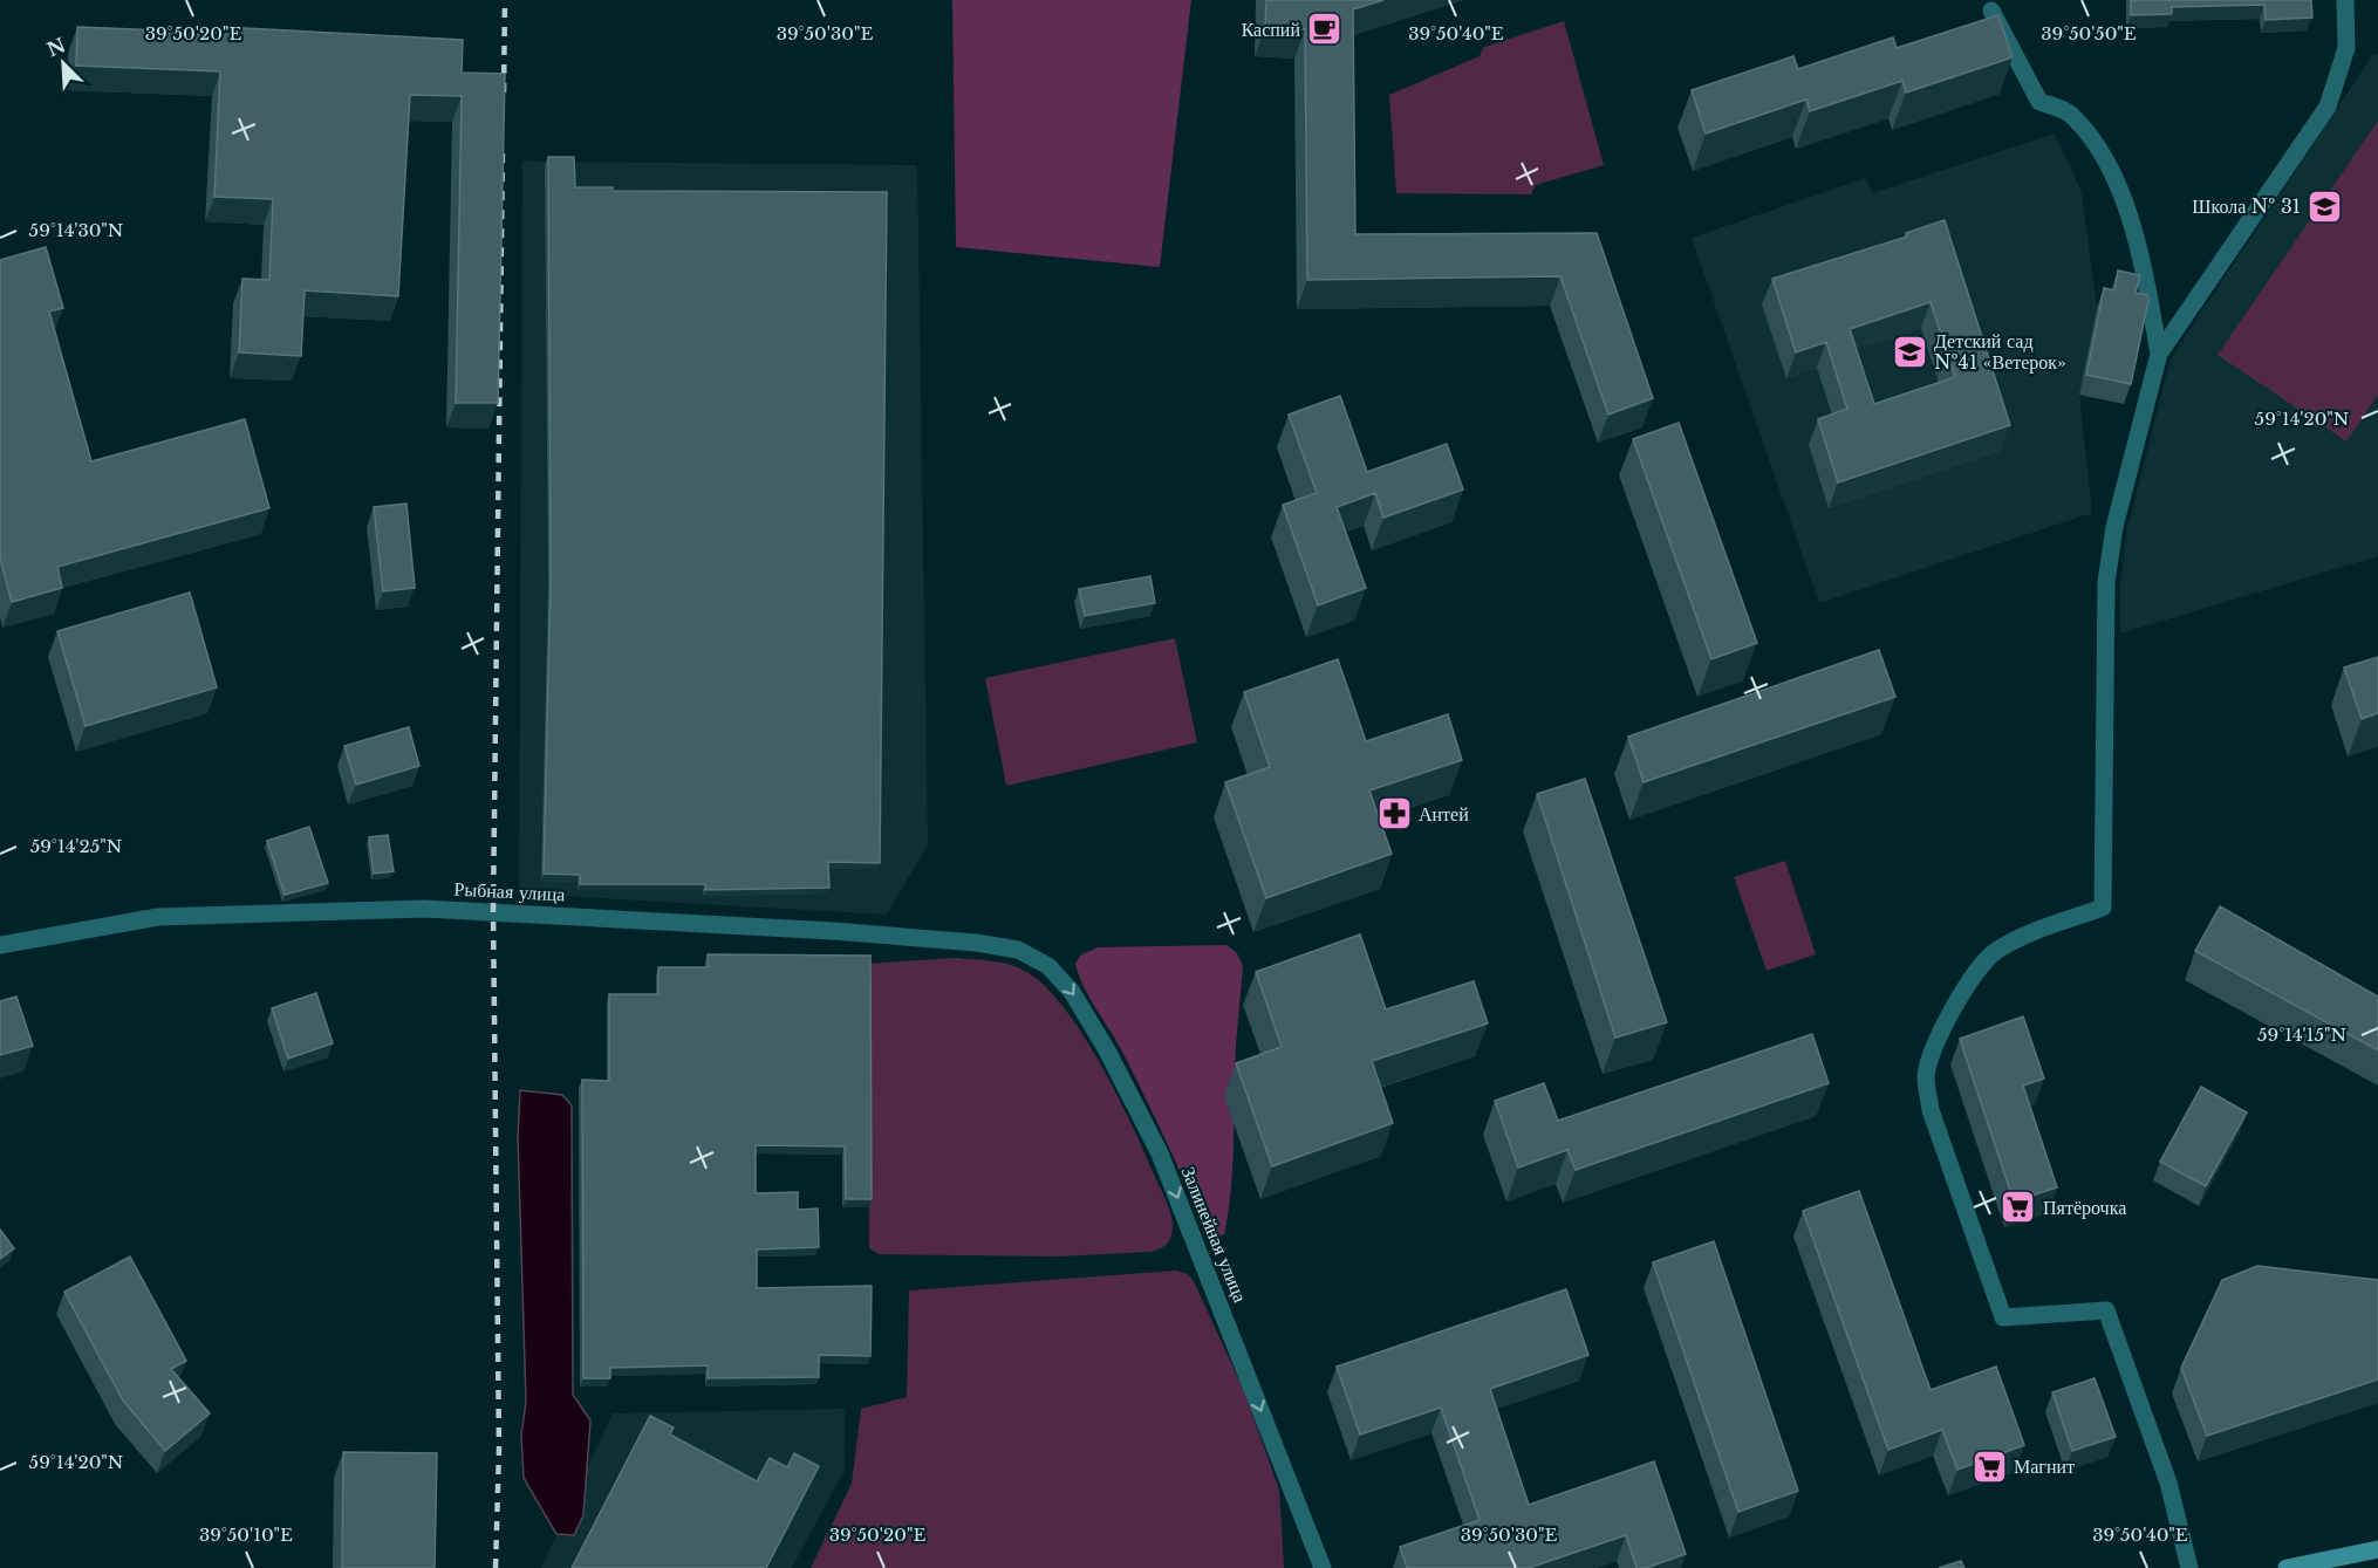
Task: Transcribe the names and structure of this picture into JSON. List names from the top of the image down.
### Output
{
  "streets": {
    "street": ["Рыбная улица", "Залинейная улица"]
  },
  "crossings": [
    ["Рыбная улица", "Залинейная улица"]
  ],
  "one_way": ["Залинейная улица"],
  "places": {
    "cafe": ["Каспий"],
    "school or university": ["Школа № 31", "Детский сад №41 «Ветерок»"],
    "pharmacy": ["Антей"],
    "supermarket": ["Пятёрочка", "Магнит"]
  },
  "north": "top left",
  "coordinates": [
    "39°50'30\"E",
    "39°50'50\"E",
    "39°50'20\"E",
    "39°50'40\"E",
    "59°14'30\"N",
    "59°14'20\"N",
    "59°14'25\"N",
    "59°14'15\"N",
    "39°50'10\"E"
  ]
}
